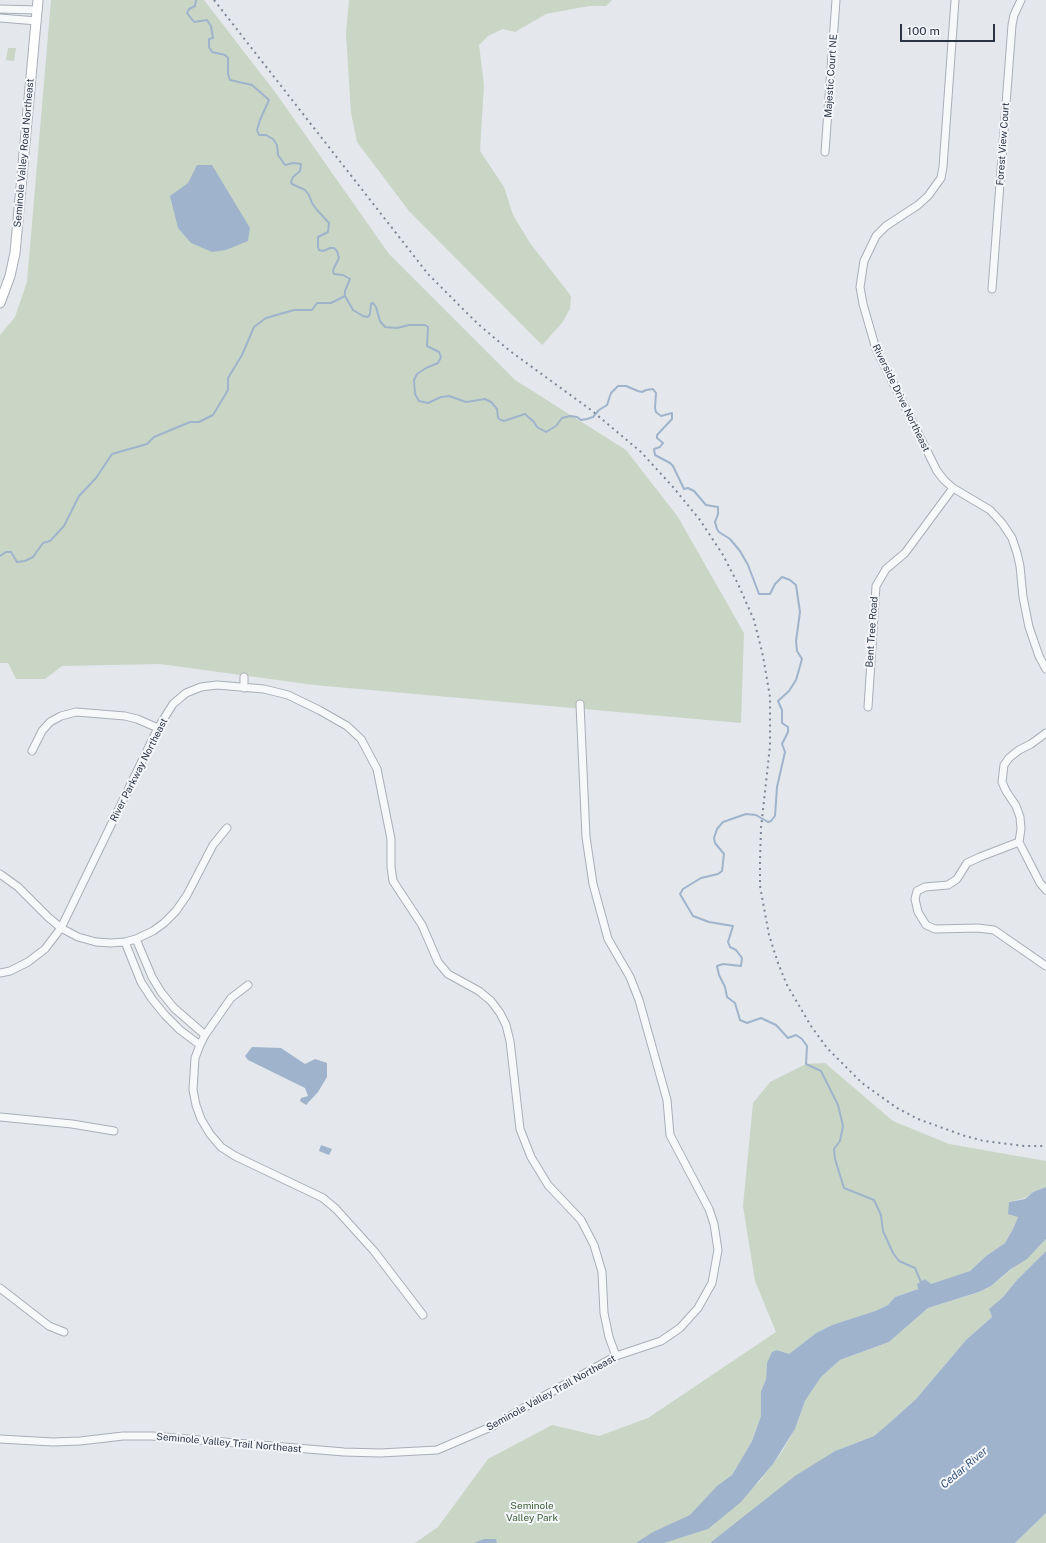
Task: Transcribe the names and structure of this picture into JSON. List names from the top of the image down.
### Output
{
  "streets": {
    "street": [
      "Majestic Court NE",
      "Forest View Court",
      "Seminole Valley Road Northeast",
      "Riverside Drive Northeast",
      "Bent Tree Road",
      "River Parkway Northeast",
      "Seminole Valley Trail Northeast"
    ]
  },
  "crossings": [
    ["Riverside Drive Northeast", "Bent Tree Road"],
    ["River Parkway Northeast", "Seminole Valley Trail Northeast"]
  ],
  "water": ["Cedar River"],
  "parks": ["Seminole Valley Park"],
  "scale_bar": "100 m"
}
